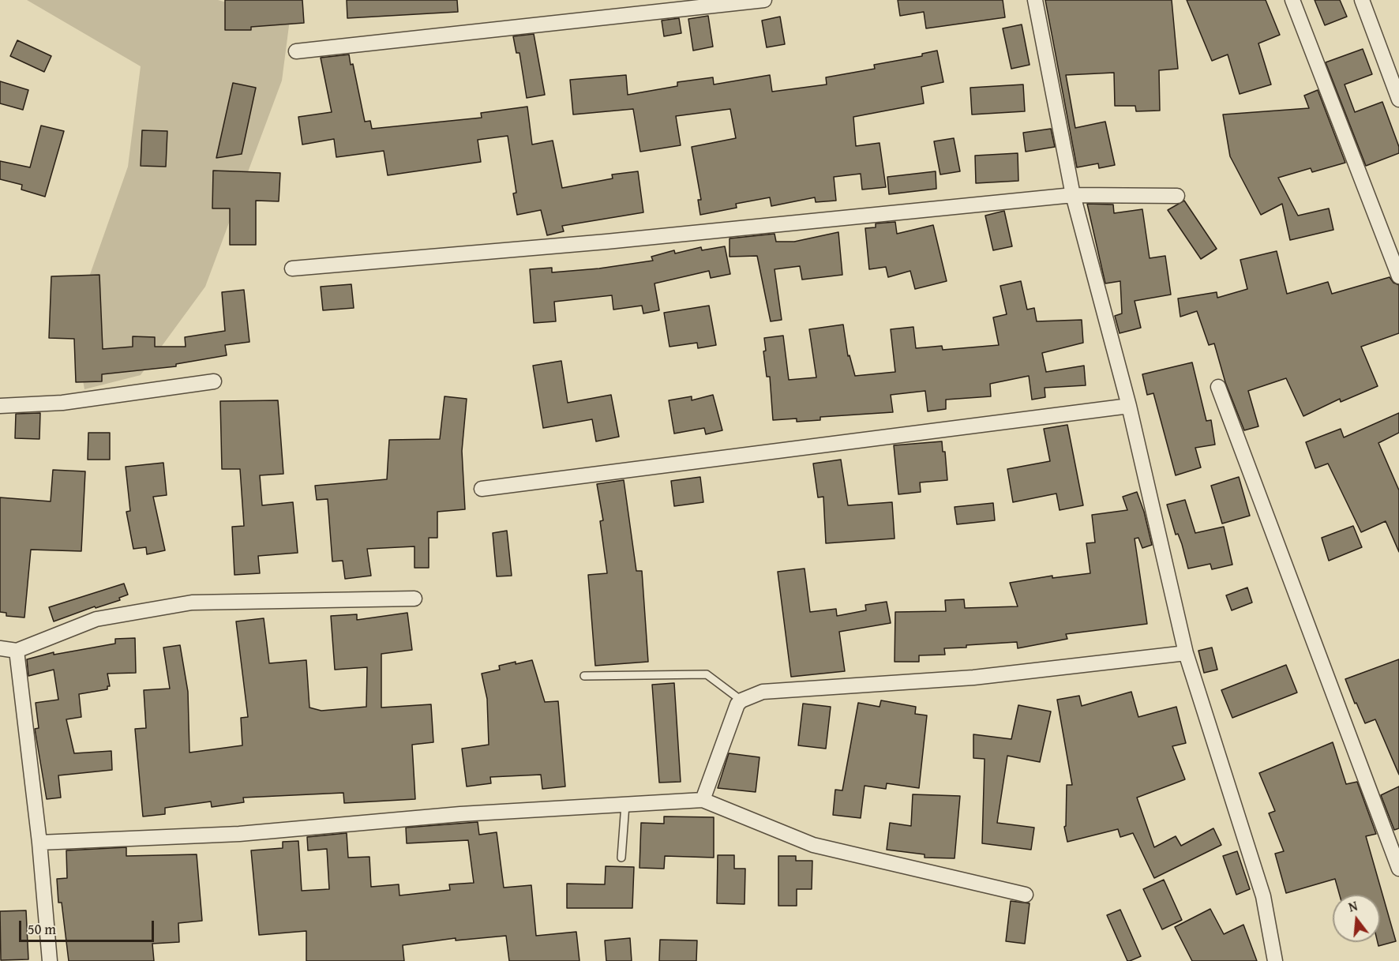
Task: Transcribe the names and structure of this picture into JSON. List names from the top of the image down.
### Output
{
  "scale_bar": "50 m",
  "north": "top"
}
